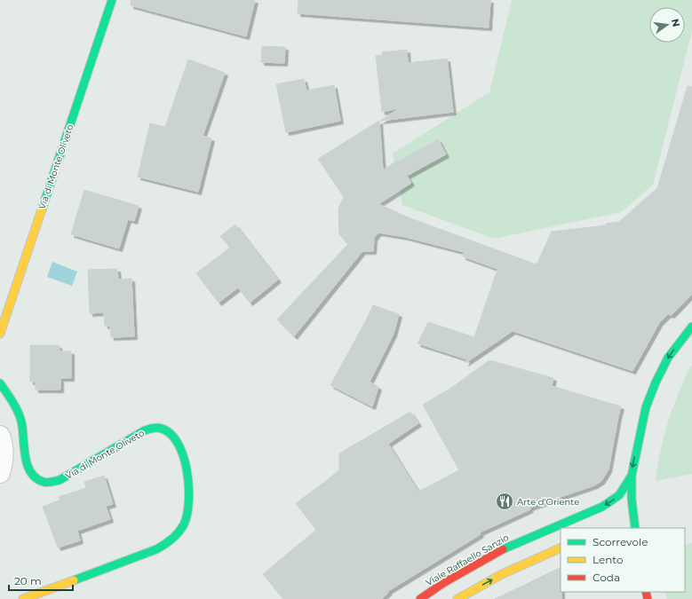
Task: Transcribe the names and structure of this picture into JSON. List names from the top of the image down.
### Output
{
  "streets": {
    "street": ["Via di Monte Oliveto", "Viale Raffaello Sanzio"]
  },
  "places": {
    "restaurant": ["Arte d'Oriente"]
  },
  "legend": ["Scorrevole", "Lento", "Coda"],
  "scale_bar": "20 m",
  "north": "right"
}
